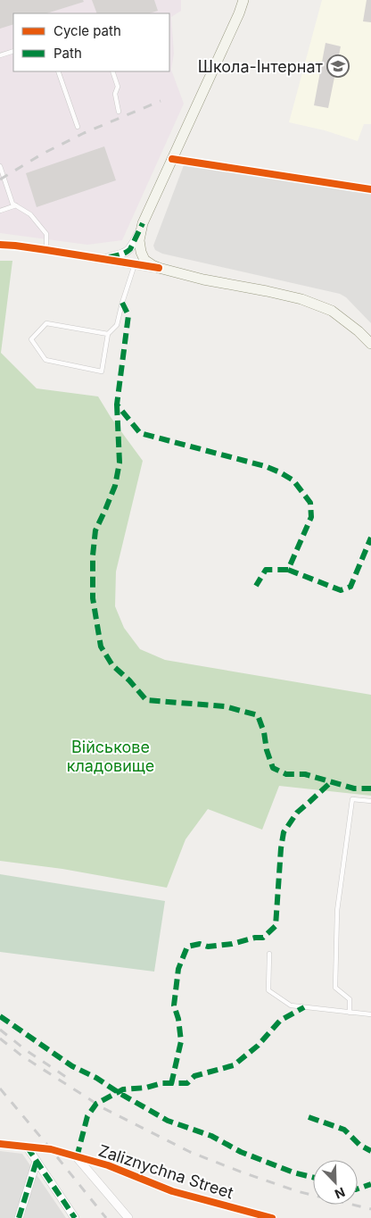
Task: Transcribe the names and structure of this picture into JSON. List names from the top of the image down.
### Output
{
  "streets": {
    "street": ["Zaliznychna Street"]
  },
  "parks": ["Військове кладовище"],
  "places": {
    "school or university": ["Школа-Інтернат"]
  },
  "legend": ["Cycle path", "Path"],
  "north": "bottom right"
}
